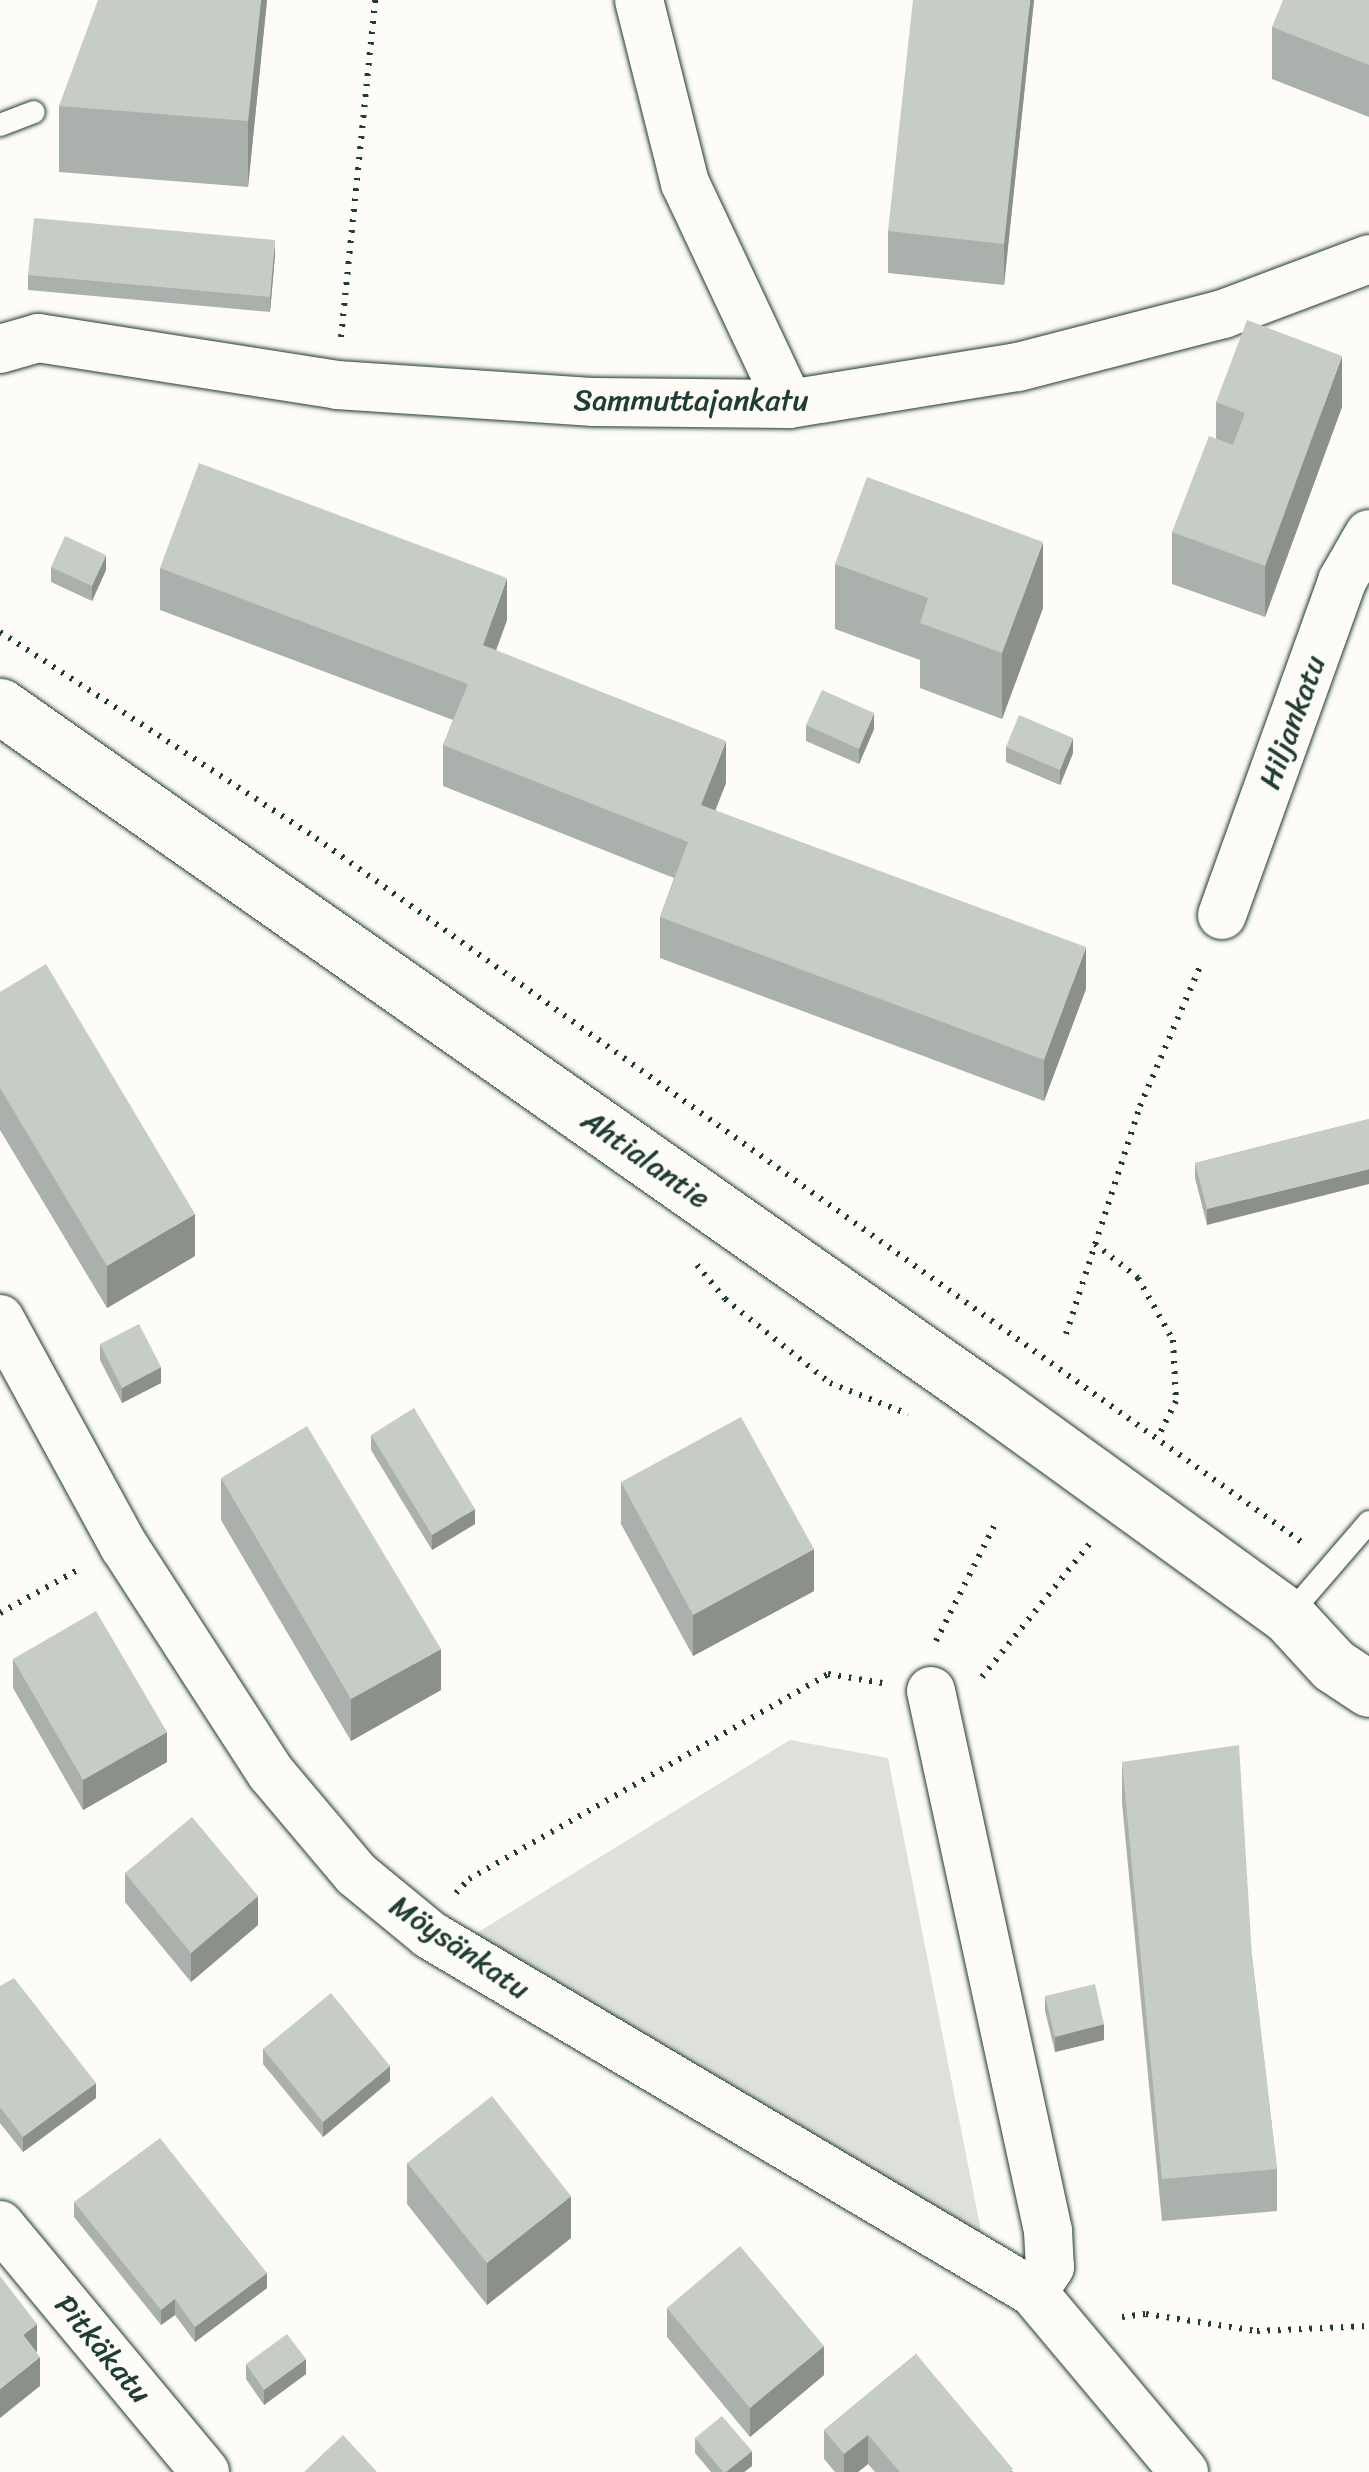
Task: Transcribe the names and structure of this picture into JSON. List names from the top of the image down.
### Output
{
  "streets": {
    "main road": ["Ahtialantie"],
    "street": [
      "Sammuttajankatu",
      "Hiljankatu",
      "Möysänkatu",
      "Pitkäkatu"
    ]
  }
}
